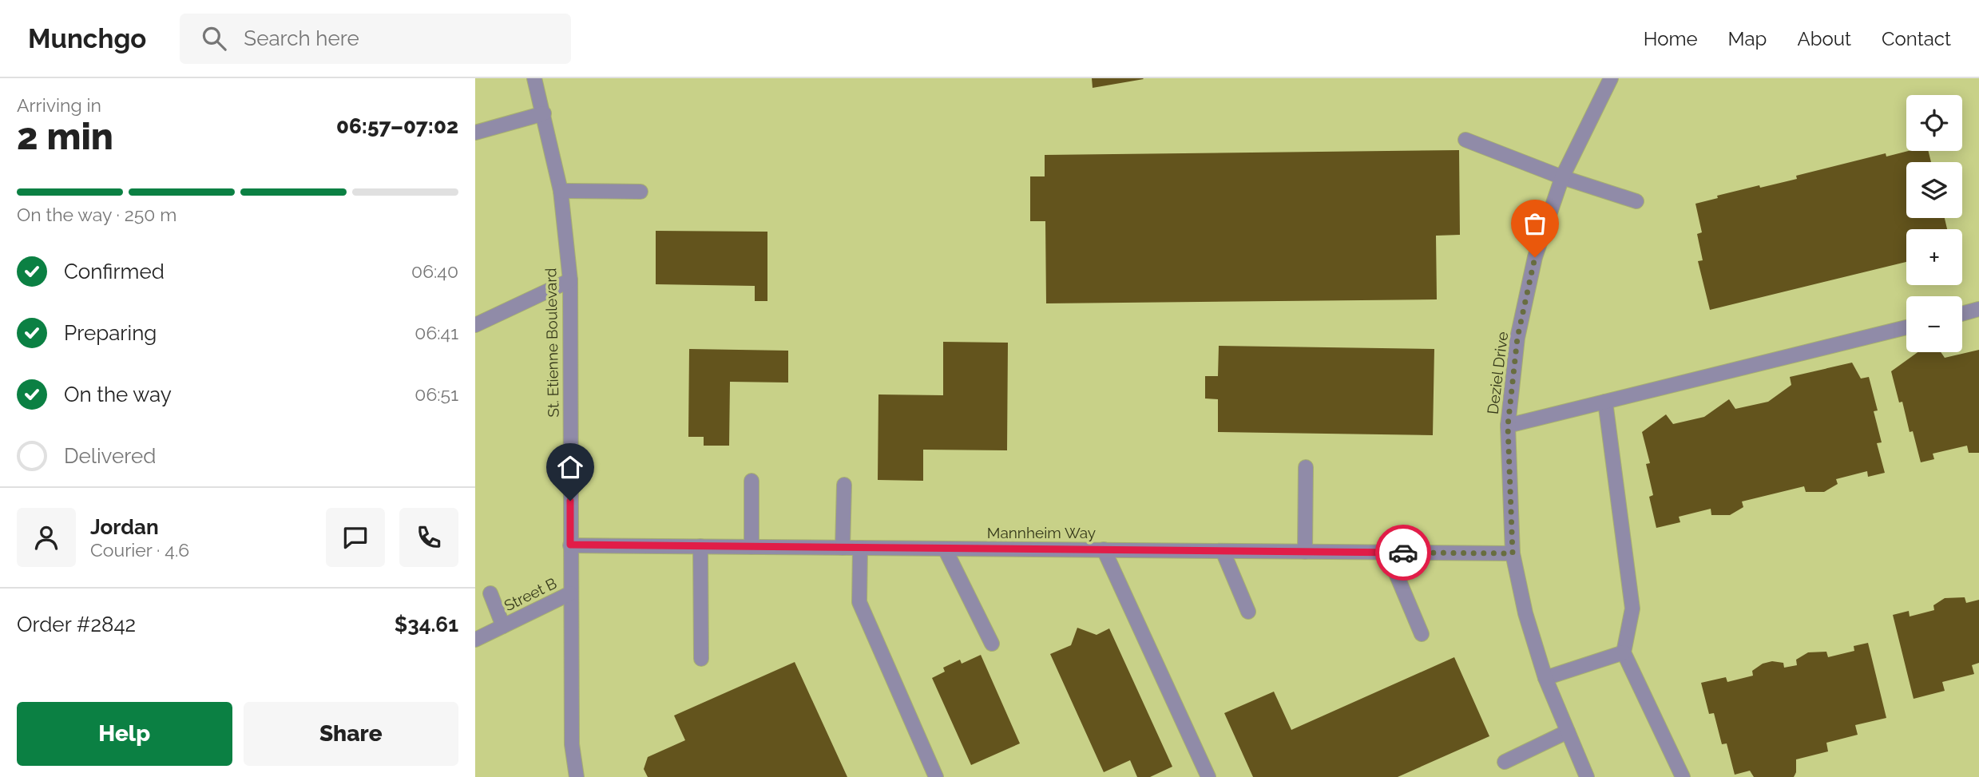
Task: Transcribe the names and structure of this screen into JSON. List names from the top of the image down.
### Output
{
  "streets": {
    "street": [
      "St. Etienne Boulevard",
      "Deziel Drive",
      "Mannheim Way",
      "Street B"
    ]
  },
  "crossings": [
    ["St. Etienne Boulevard", "Mannheim Way"],
    ["St. Etienne Boulevard", "Street B"],
    ["Deziel Drive", "Mannheim Way"]
  ],
  "page": {
    "header": "Munchgo",
    "search": "Search here",
    "nav": [
      "Home",
      "Map",
      "About",
      "Contact"
    ],
    "heading": ["2 min", "Arriving in", "06:57–07:02"],
    "panel": [
      "Jordan",
      "Courier · 4.6",
      "Order #2842",
      "$34.61"
    ],
    "map_buttons": ["+", "−"],
    "bar": "On the way · 250 m",
    "list": [
      ["Confirmed", "06:40"],
      ["Preparing", "06:41"],
      ["On the way", "06:51"],
      "Delivered"
    ],
    "buttons": ["Help", "Share"]
  }
}
